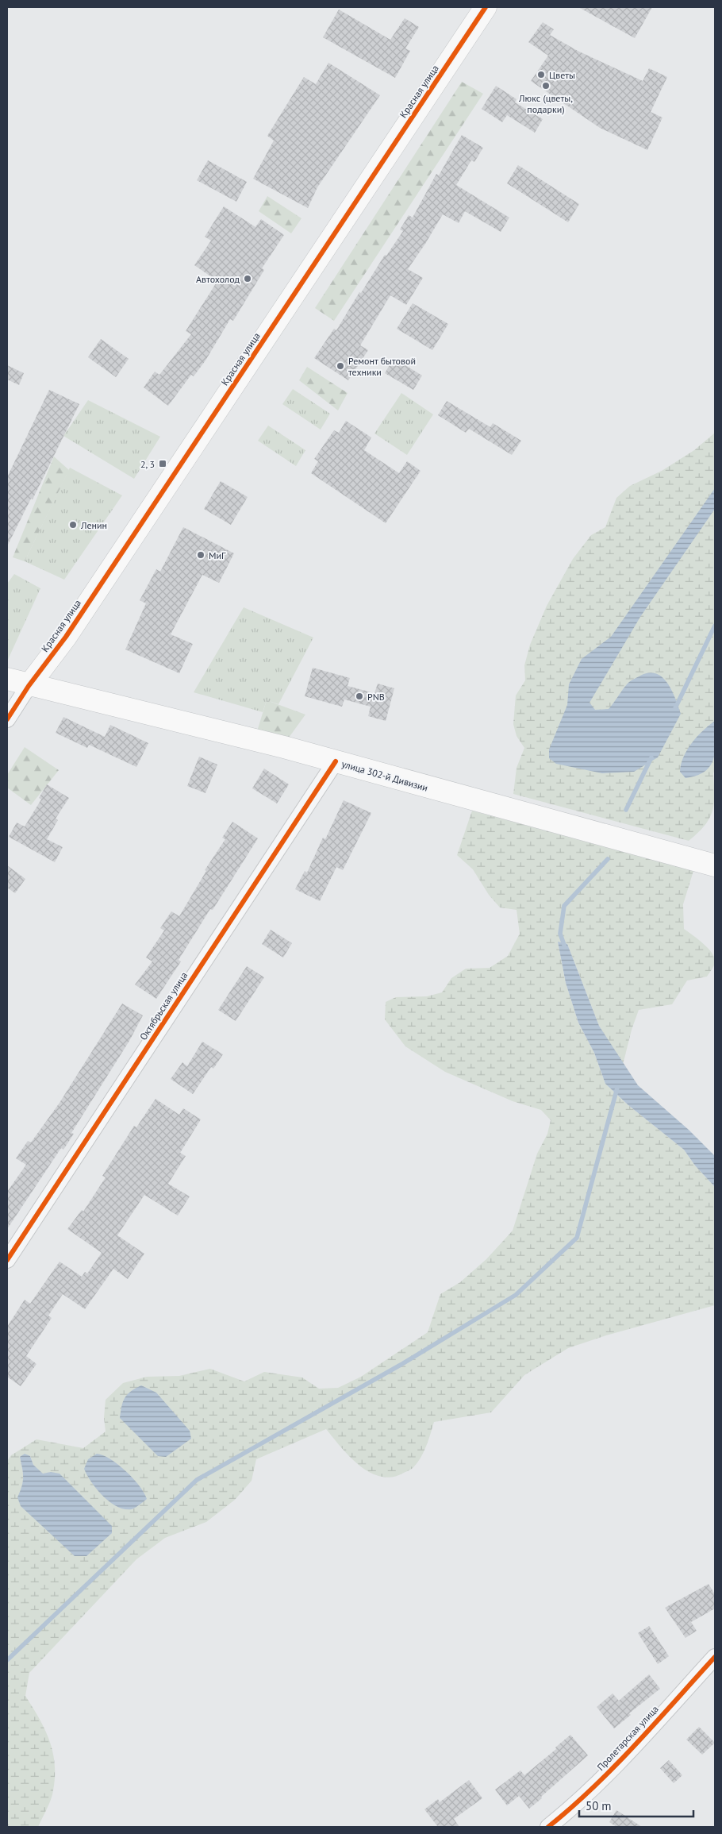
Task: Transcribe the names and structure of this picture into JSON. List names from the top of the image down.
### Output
{
  "streets": {
    "street": [
      "Красная улица",
      "улица 302-й Дивизии",
      "Октябрьская улица",
      "Пролетарская улица"
    ]
  },
  "crossings": [
    ["Красная улица", "улица 302-й Дивизии"],
    ["улица 302-й Дивизии", "Октябрьская улица"]
  ],
  "places": {
    "other": [
      "Цветы",
      "Люкс (цветы, подарки)",
      "Автохолод",
      "Ремонт бытовой техники",
      "Ленин",
      "МиГ",
      "PNB"
    ],
    "transit": ["2, 3"]
  },
  "scale_bar": "50 m"
}
